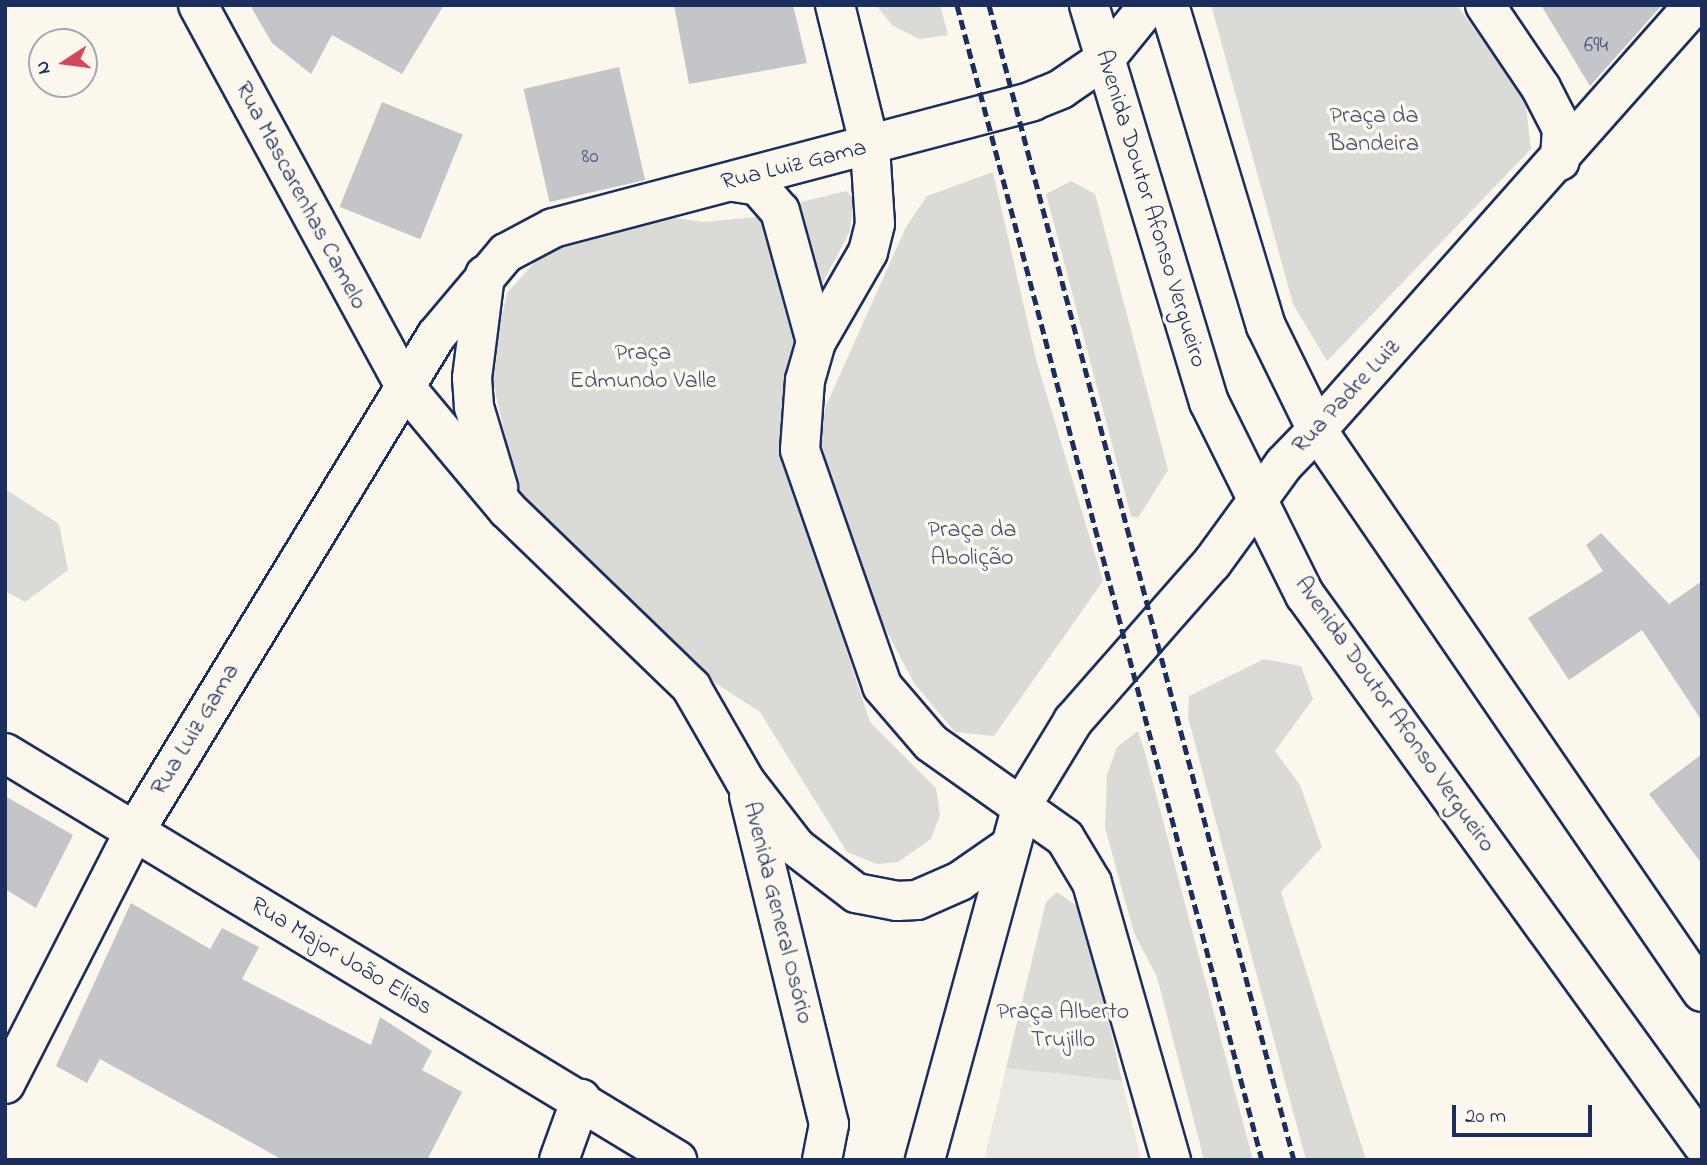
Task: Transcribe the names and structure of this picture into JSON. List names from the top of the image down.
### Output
{
  "streets": {
    "main road": [
      "Rua Luiz Gama",
      "Rua Mascarenhas Camelo",
      "Avenida Doutor Afonso Vergueiro",
      "Rua Padre Luiz",
      "Avenida General Osório",
      "Rua Major João Elias"
    ]
  },
  "crossings": [
    ["Rua Luiz Gama", "Rua Mascarenhas Camelo"],
    ["Rua Luiz Gama", "Avenida Doutor Afonso Vergueiro"],
    ["Rua Luiz Gama", "Rua Major João Elias"],
    ["Avenida Doutor Afonso Vergueiro", "Rua Padre Luiz"]
  ],
  "parks": [
    "Praça da Bandeira",
    "Praça Edmundo Valle",
    "Praça da Abolição",
    "Praça Alberto Trujillo"
  ],
  "house_numbers": ["694", "80"],
  "scale_bar": "20 m",
  "north": "left"
}
